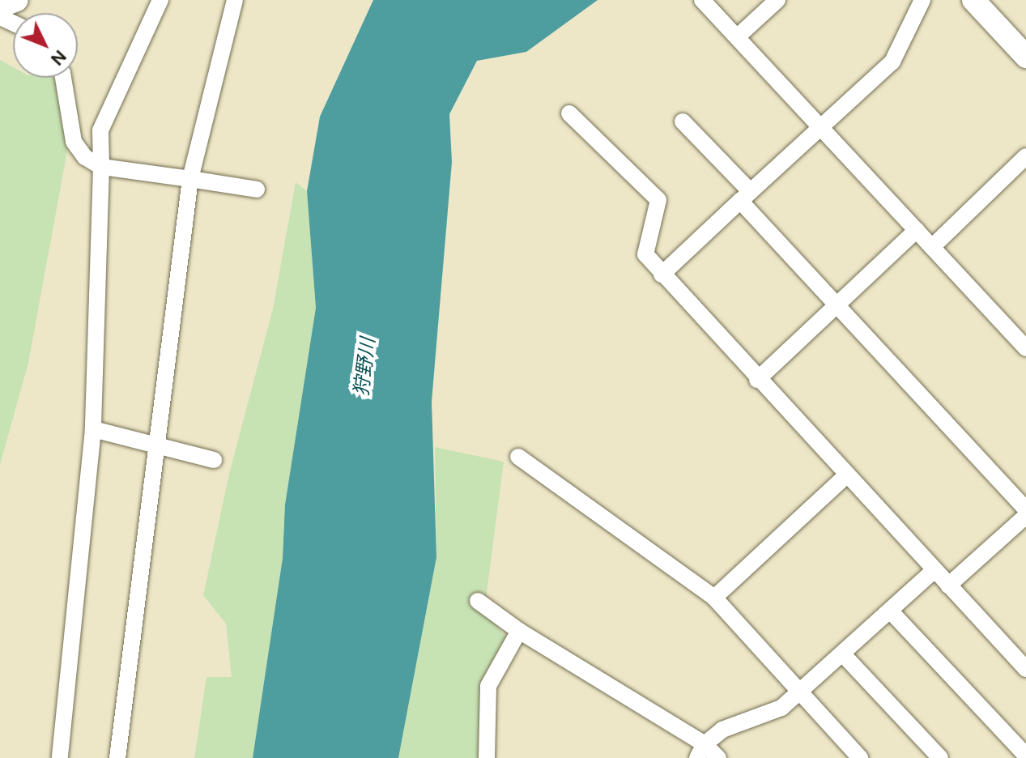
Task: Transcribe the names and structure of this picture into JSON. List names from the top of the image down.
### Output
{
  "water": ["狩野川"],
  "north": "bottom right"
}
